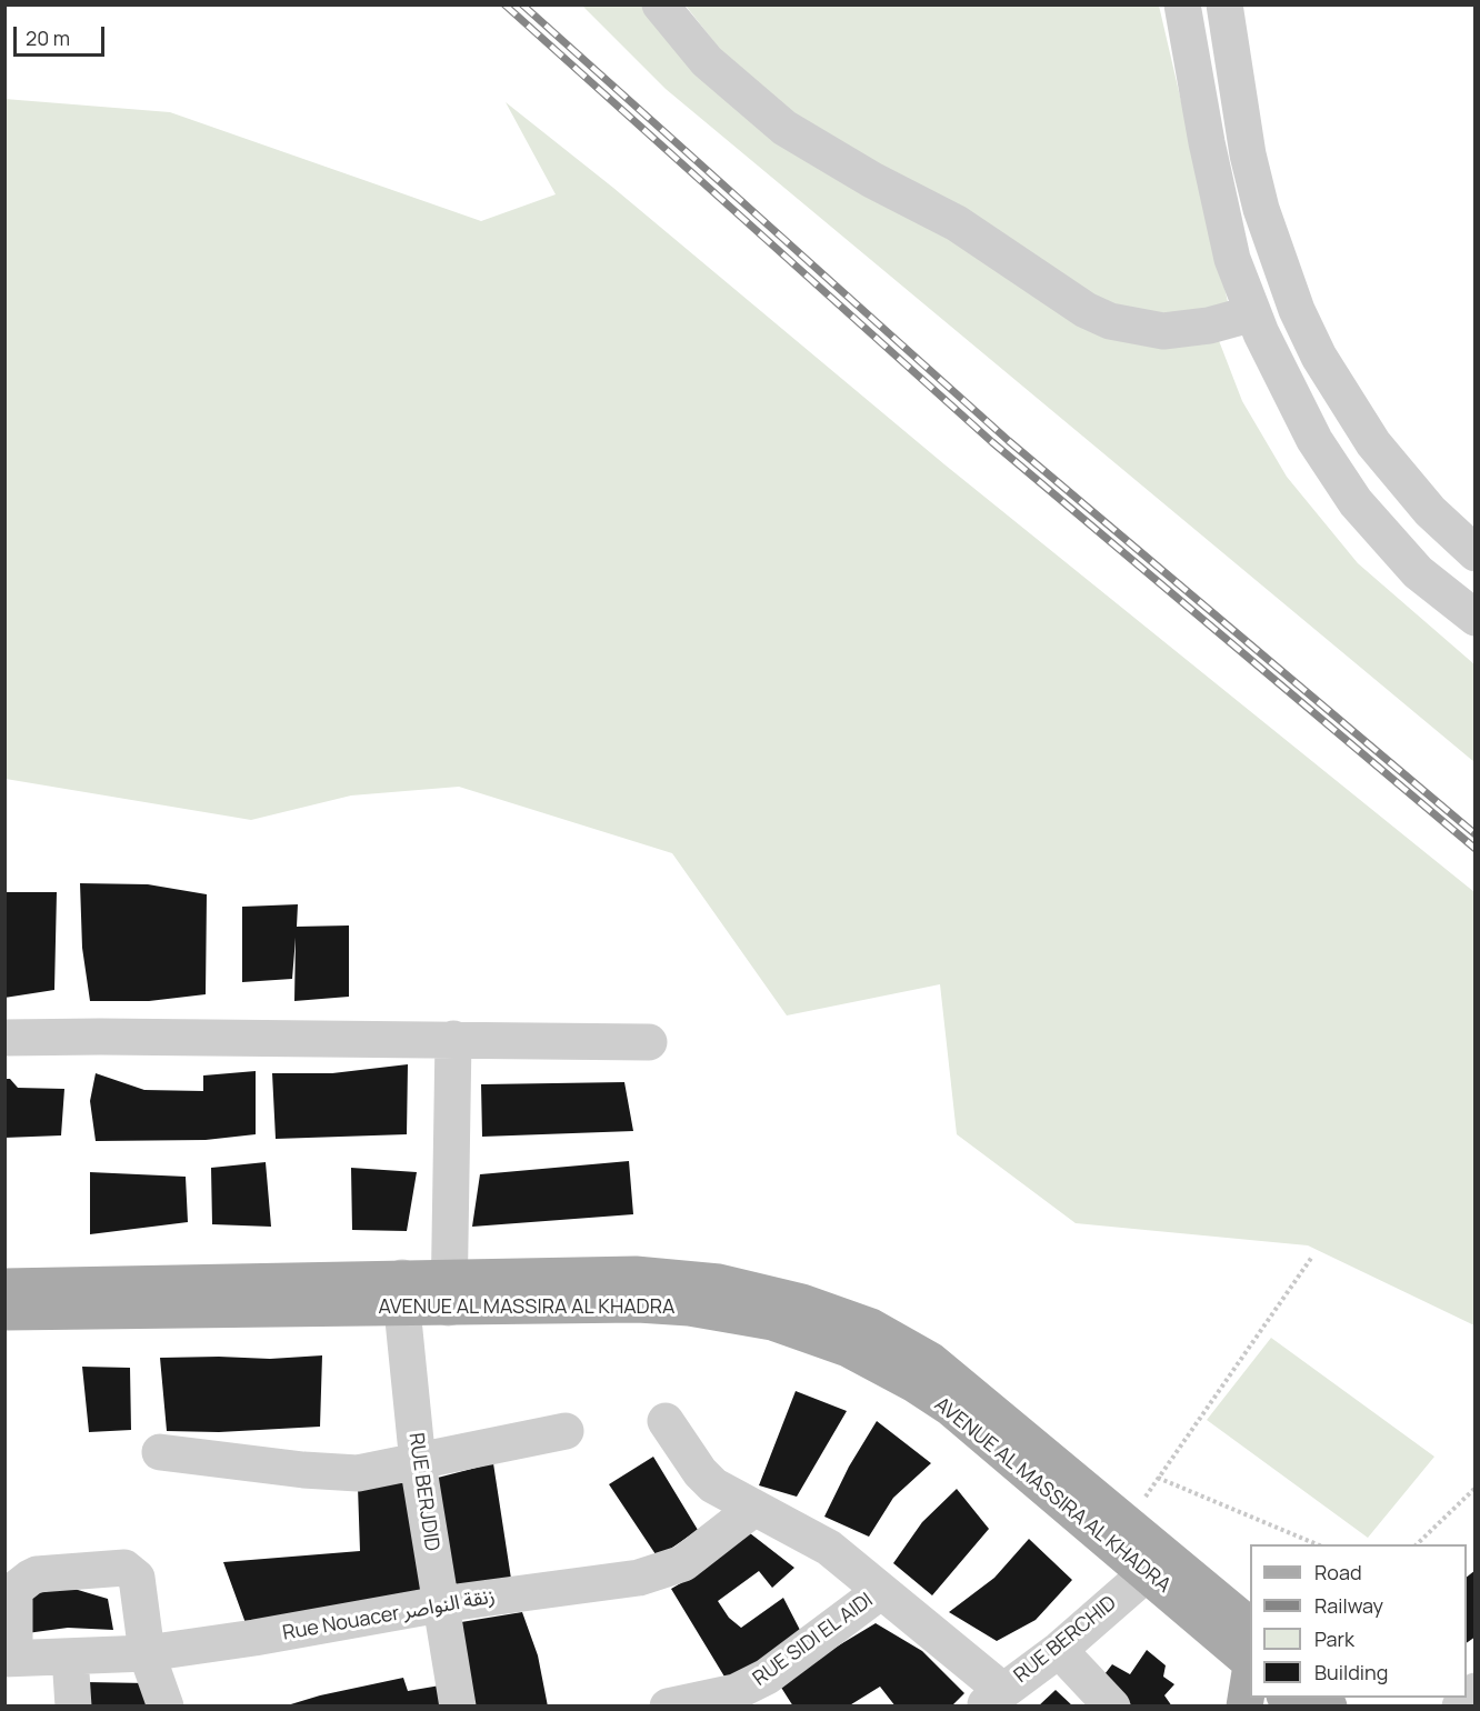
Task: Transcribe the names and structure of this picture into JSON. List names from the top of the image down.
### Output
{
  "streets": {
    "main road": ["AVENUE AL MASSIRA AL KHADRA"],
    "street": [
      "RUE BERJDID",
      "Rue Nouacer زنقة النواصر",
      "RUE SIDI EL AIDI",
      "RUE BERCHID"
    ]
  },
  "crossings": [
    ["AVENUE AL MASSIRA AL KHADRA", "RUE BERJDID"],
    ["AVENUE AL MASSIRA AL KHADRA", "RUE BERCHID"],
    ["RUE BERJDID", "Rue Nouacer زنقة النواصر"]
  ],
  "legend": [
    "Road",
    "Railway",
    "Park",
    "Building"
  ],
  "scale_bar": "20 m"
}
